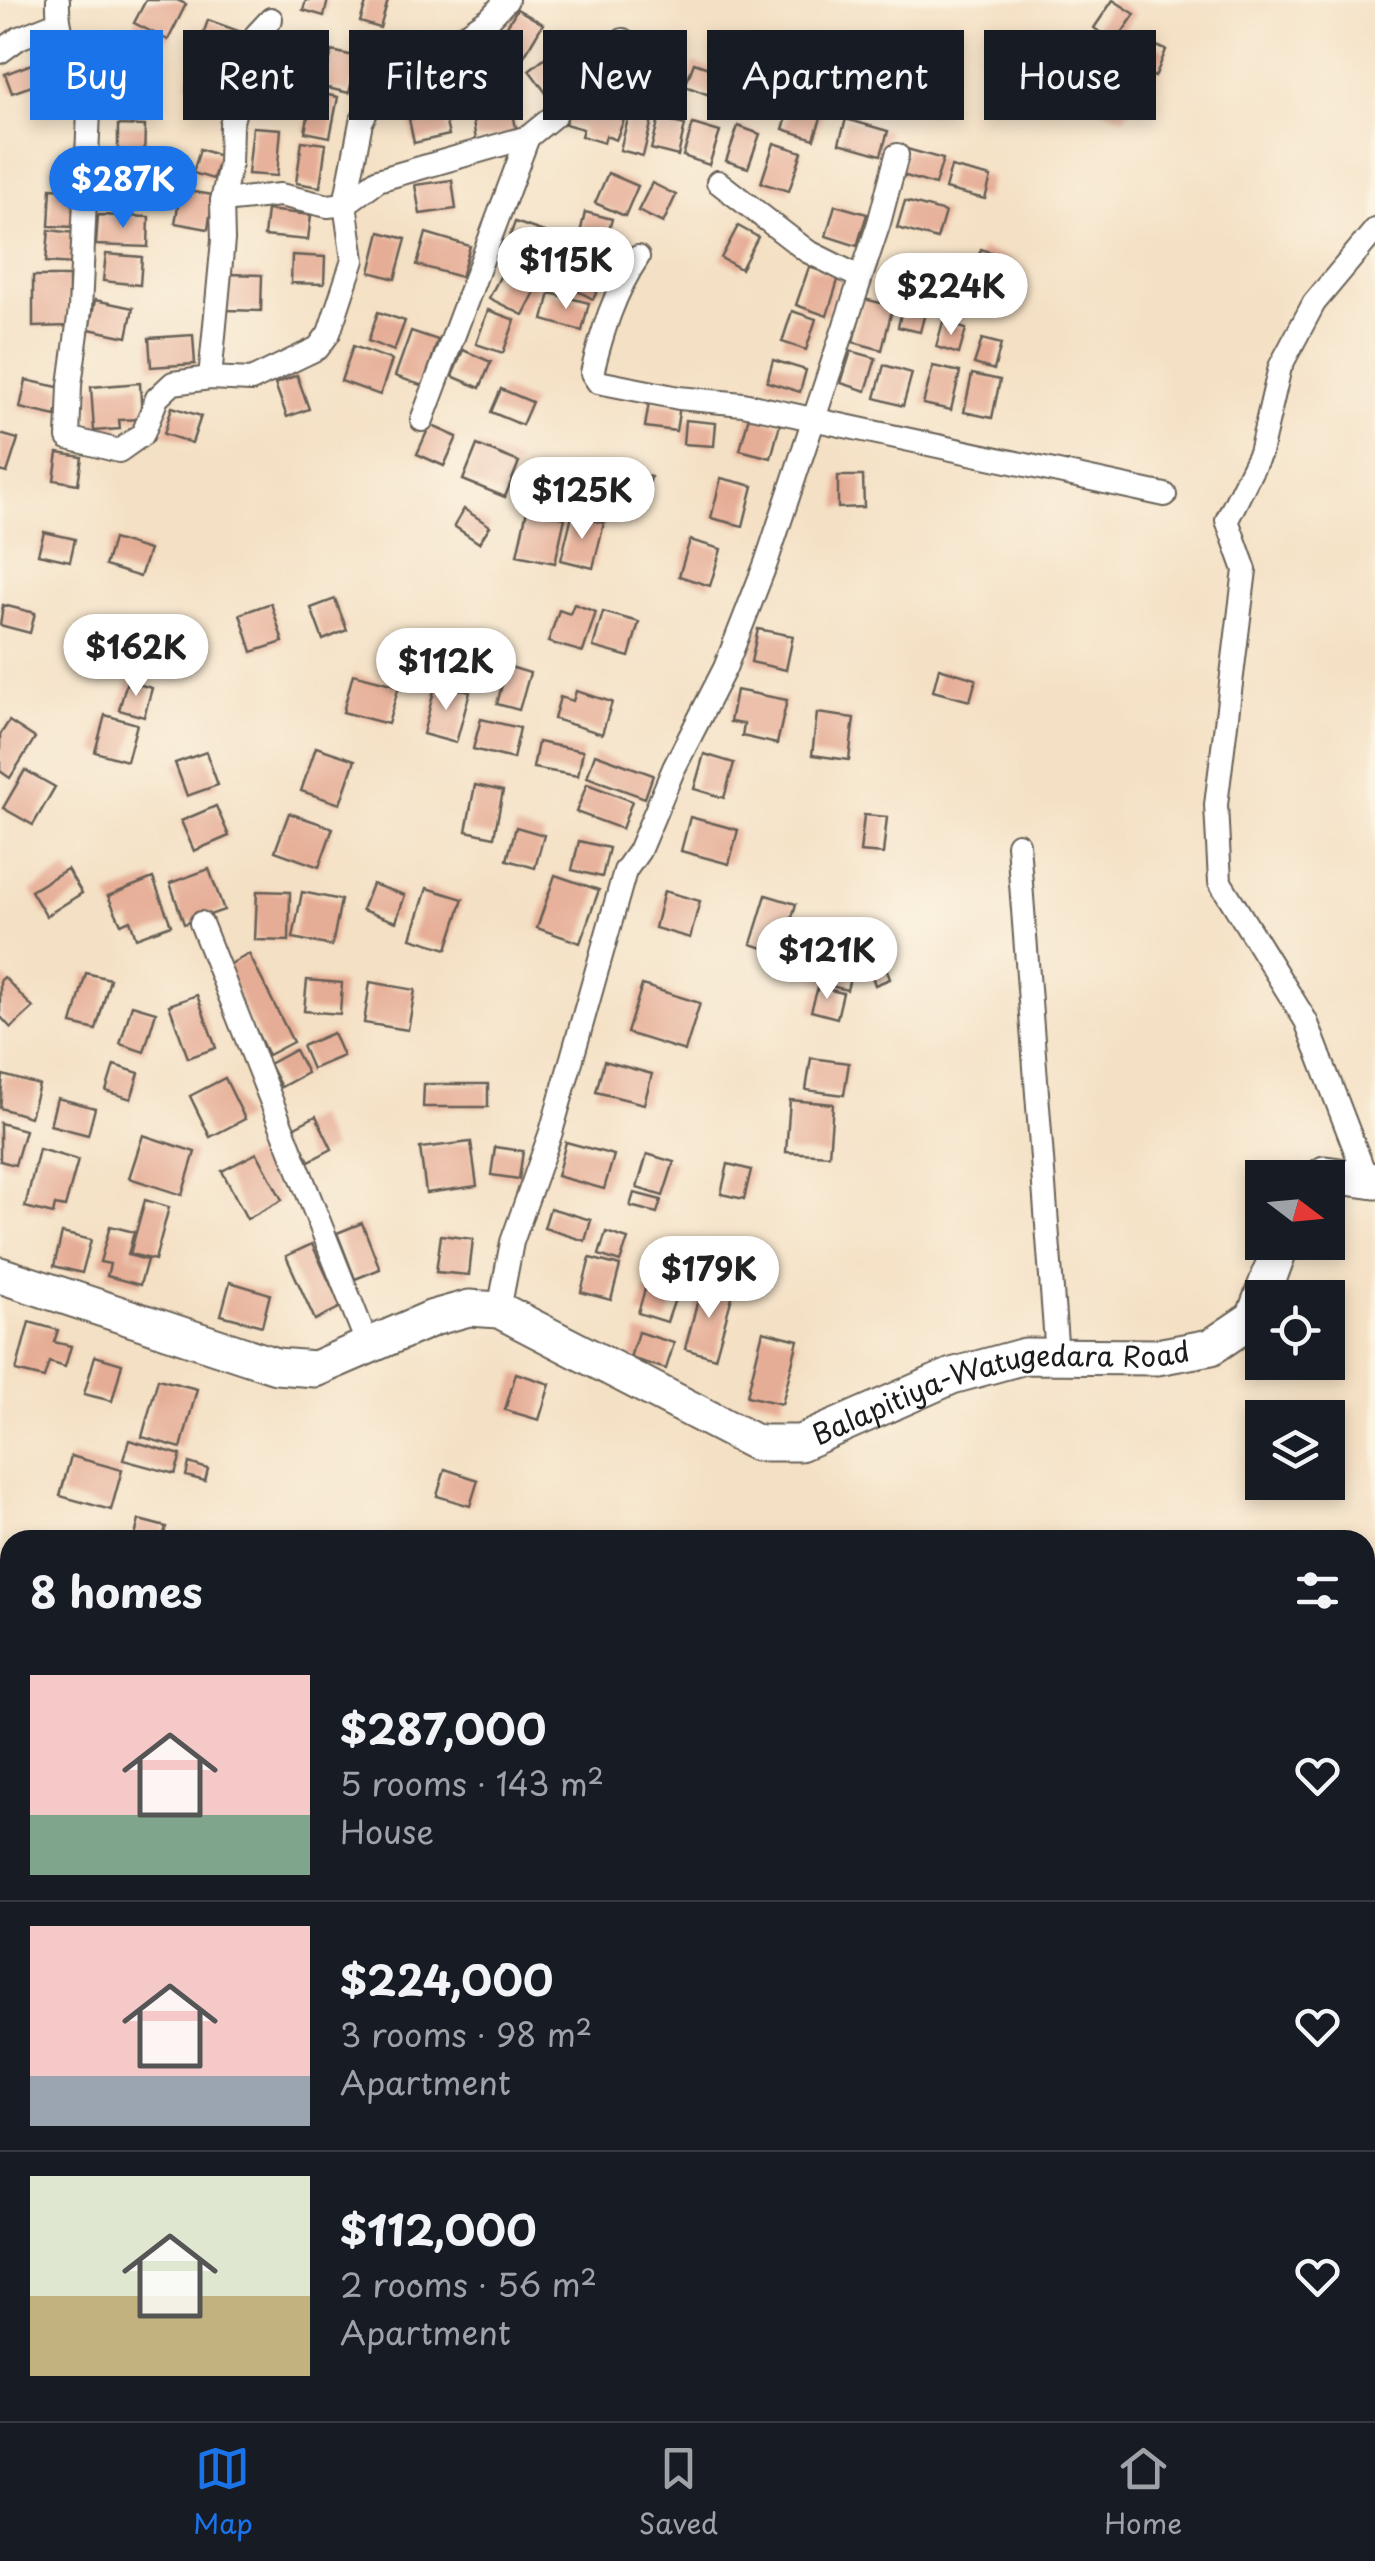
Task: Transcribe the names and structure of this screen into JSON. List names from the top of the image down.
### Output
{
  "streets": {
    "main road": ["Balapitiya-Watugedara Road"]
  },
  "north": "right",
  "page": {
    "chip": [
      "Buy",
      "Rent",
      "Filters",
      "New",
      "Apartment",
      "House"
    ],
    "price": [
      "$287K",
      "$115K",
      "$224K",
      "$125K",
      "$162K",
      "$112K",
      "$121K",
      "$179K"
    ],
    "heading": "8 homes",
    "list": [
      {
        "name": "$287,000",
        "note": "5 rooms · 143 m² · House"
      },
      {
        "name": "$224,000",
        "note": "3 rooms · 98 m² · Apartment"
      },
      {
        "name": "$112,000",
        "note": "2 rooms · 56 m² · Apartment"
      }
    ],
    "tabs": ["Map", "Saved", "Home"]
  }
}
